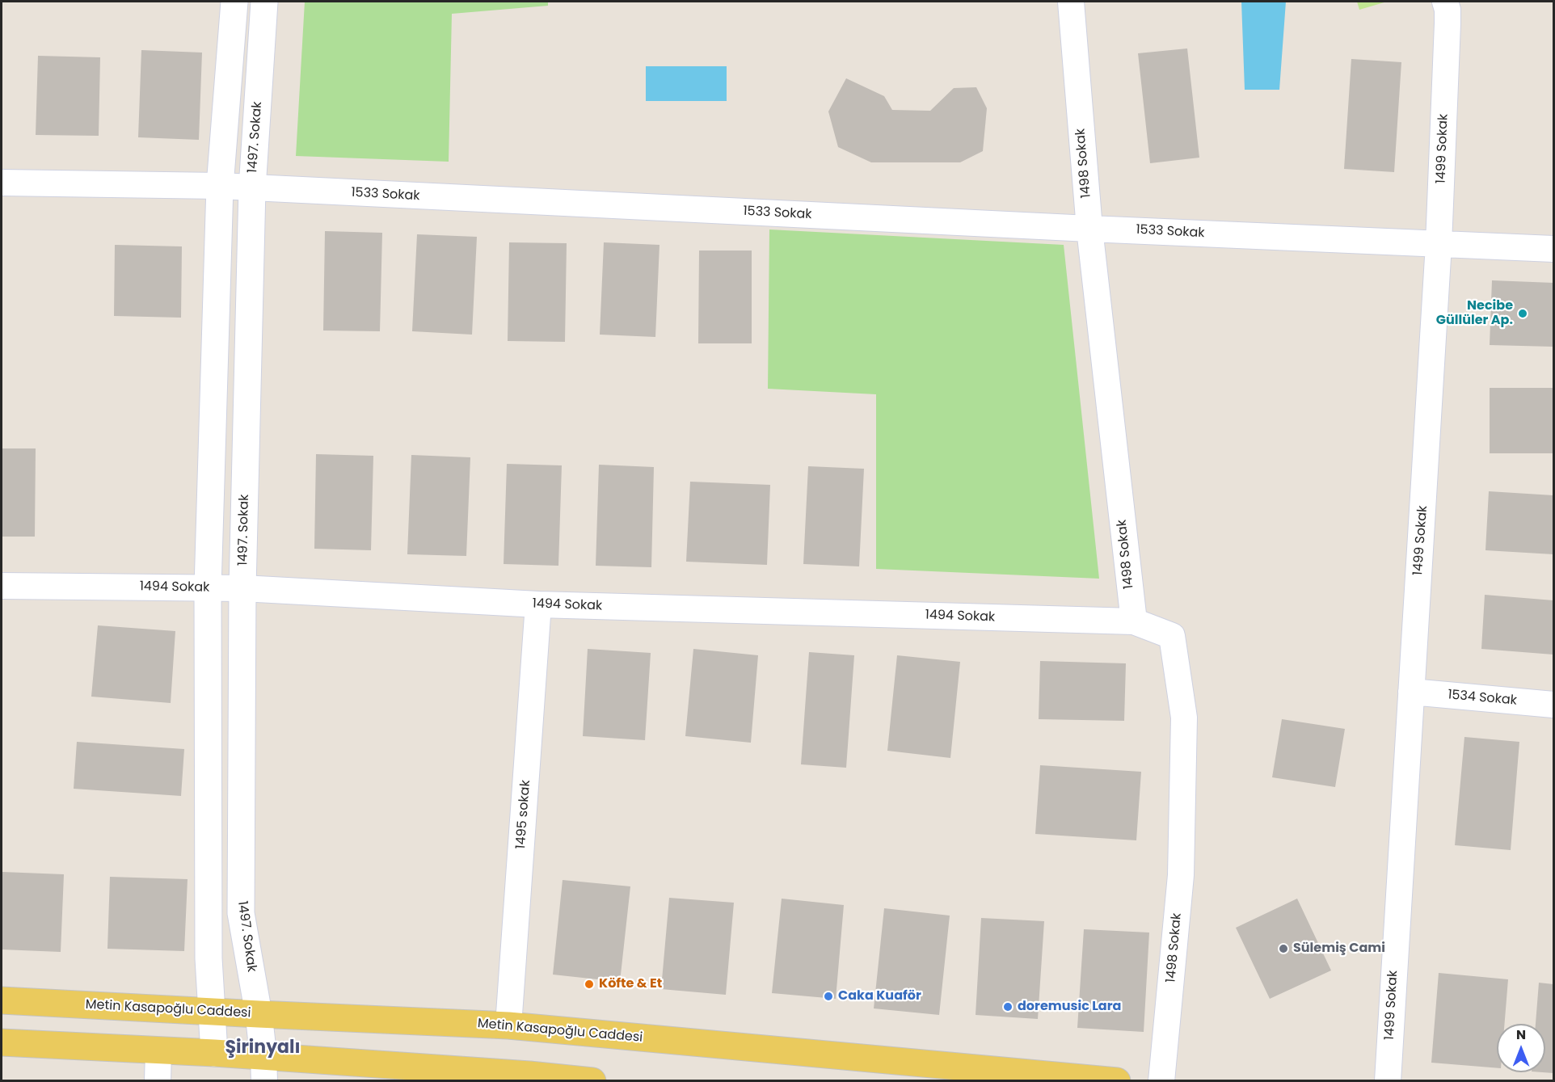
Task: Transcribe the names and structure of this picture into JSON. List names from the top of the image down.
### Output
{
  "streets": {
    "main road": ["Metin Kasapoğlu Caddesi"],
    "street": [
      "1497. Sokak",
      "1499 Sokak",
      "1498 Sokak",
      "1533 Sokak",
      "1494 Sokak",
      "1534 Sokak",
      "1495 sokak"
    ]
  },
  "crossings": [
    ["1497. Sokak", "1533 Sokak"],
    ["1497. Sokak", "1494 Sokak"],
    ["1497. Sokak", "Metin Kasapoğlu Caddesi"],
    ["1499 Sokak", "1533 Sokak"],
    ["1499 Sokak", "1534 Sokak"],
    ["1498 Sokak", "1533 Sokak"],
    ["1498 Sokak", "1494 Sokak"],
    ["1494 Sokak", "1495 sokak"],
    ["1495 sokak", "Metin Kasapoğlu Caddesi"]
  ],
  "districts": ["Şirinyalı"],
  "places": [
    "Necibe Güllüler Ap.",
    "Sülemiş Cami",
    "Köfte & Et",
    "Caka Kuaför",
    "doremusic Lara"
  ],
  "north": "top"
}
